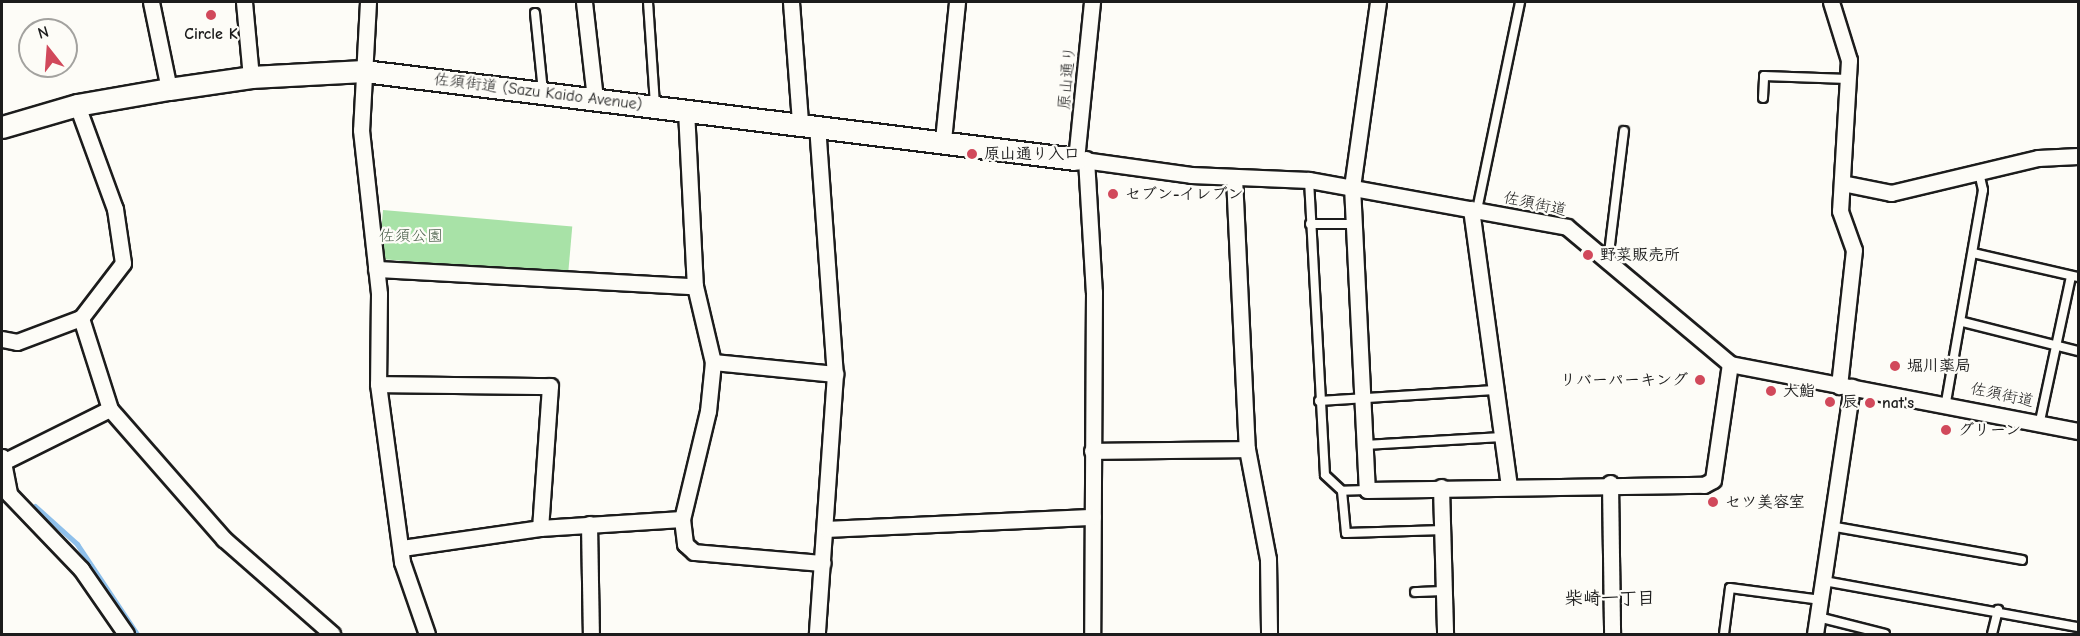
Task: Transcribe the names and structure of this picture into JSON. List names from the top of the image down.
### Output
{
  "streets": {
    "street": ["原山通り", "佐須街道 (Sazu Kaido Avenue)", "佐須街道"]
  },
  "crossings": [
    ["原山通り", "佐須街道 (Sazu Kaido Avenue)"],
    ["原山通り", "佐須街道"],
    ["佐須街道 (Sazu Kaido Avenue)", "佐須街道"]
  ],
  "districts": ["柴崎一丁目"],
  "parks": ["佐須公園"],
  "places": [
    "Circle K",
    "原山通り入口",
    "セブン-イレブン",
    "野菜販売所",
    "堀川薬局",
    "リバーパーキング",
    "大鮨",
    "辰",
    "nat's",
    "グリーン",
    "セツ美容室"
  ],
  "north": "top"
}
